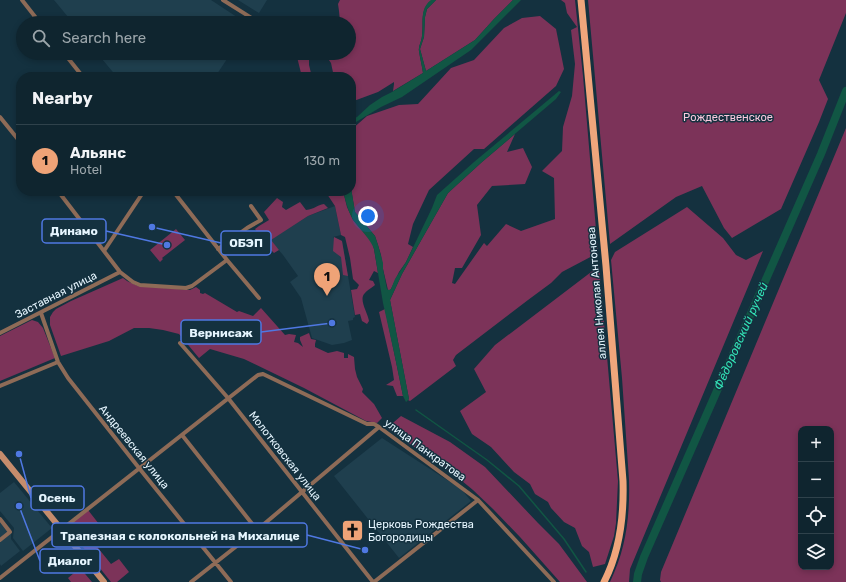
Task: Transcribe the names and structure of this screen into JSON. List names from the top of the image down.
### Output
{
  "streets": {
    "main road": ["аллея Николая Антонова"],
    "street": [
      "Заставная улица",
      "Андреевская улица",
      "улица Панкратова",
      "Молотковская улица"
    ]
  },
  "crossings": [
    ["Заставная улица", "Андреевская улица"],
    ["улица Панкратова", "Молотковская улица"]
  ],
  "water": ["Фёдоровский ручей"],
  "parks": ["Рождественское"],
  "places": {
    "other": [
      "ОБЭП",
      "Динамо",
      "Вернисаж",
      "Осень",
      "Диалог",
      "Трапезная с колокольней на Михалице"
    ],
    "church": ["Церковь Рождества Богородицы"]
  },
  "page": {
    "search": "Search here",
    "heading": "Nearby",
    "list": [
      {
        "mark": "1",
        "name": "Альянс",
        "note": "Hotel",
        "value": "130 m"
      }
    ],
    "pins": "1",
    "map_buttons": ["+", "−"]
  }
}
